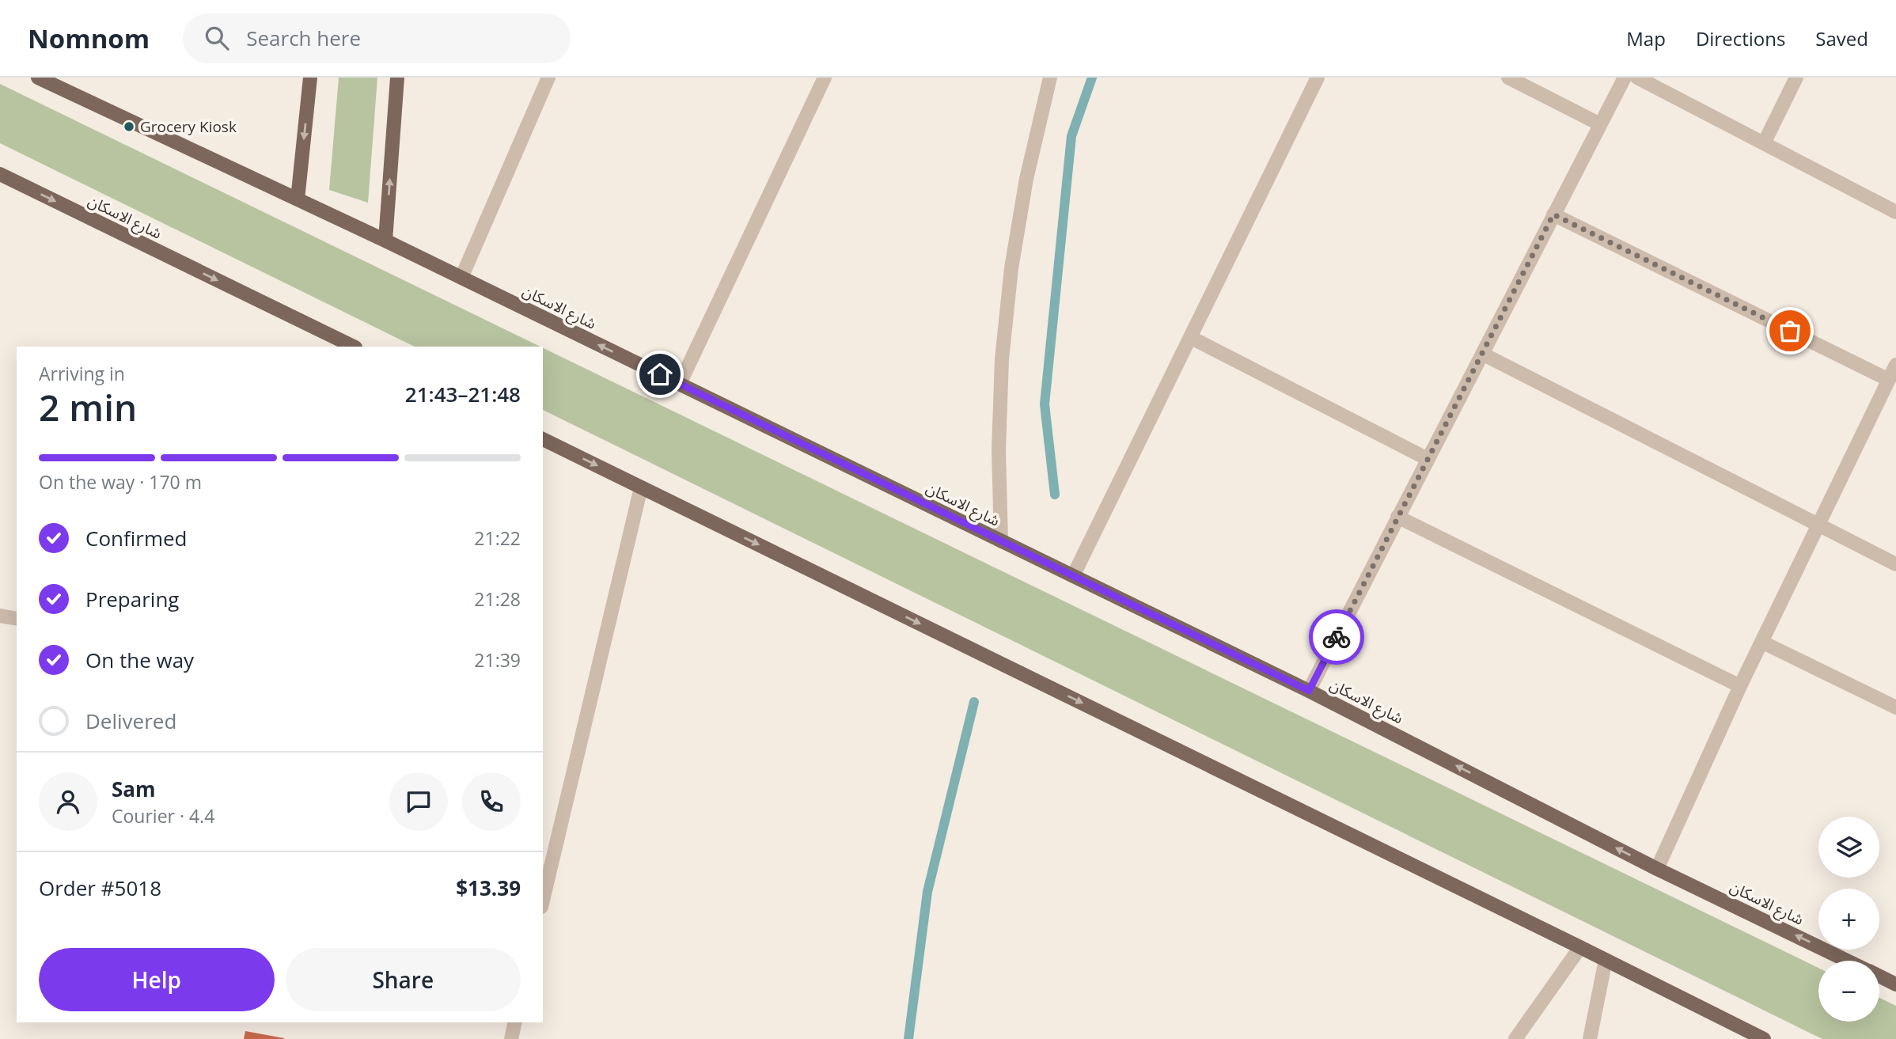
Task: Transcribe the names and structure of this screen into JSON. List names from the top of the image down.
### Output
{
  "streets": {
    "main road": ["شارع الاسكان"]
  },
  "places": ["Grocery Kiosk"],
  "page": {
    "header": "Nomnom",
    "search": "Search here",
    "nav": ["Map", "Directions", "Saved"],
    "heading": ["2 min", "Arriving in", "21:43–21:48"],
    "panel": [
      "Sam",
      "Courier · 4.4",
      "Order #5018",
      "$13.39"
    ],
    "bar": "On the way · 170 m",
    "list": [
      ["Confirmed", "21:22"],
      ["Preparing", "21:28"],
      ["On the way", "21:39"],
      "Delivered"
    ],
    "map_buttons": ["+", "−"],
    "buttons": ["Help", "Share"]
  }
}
